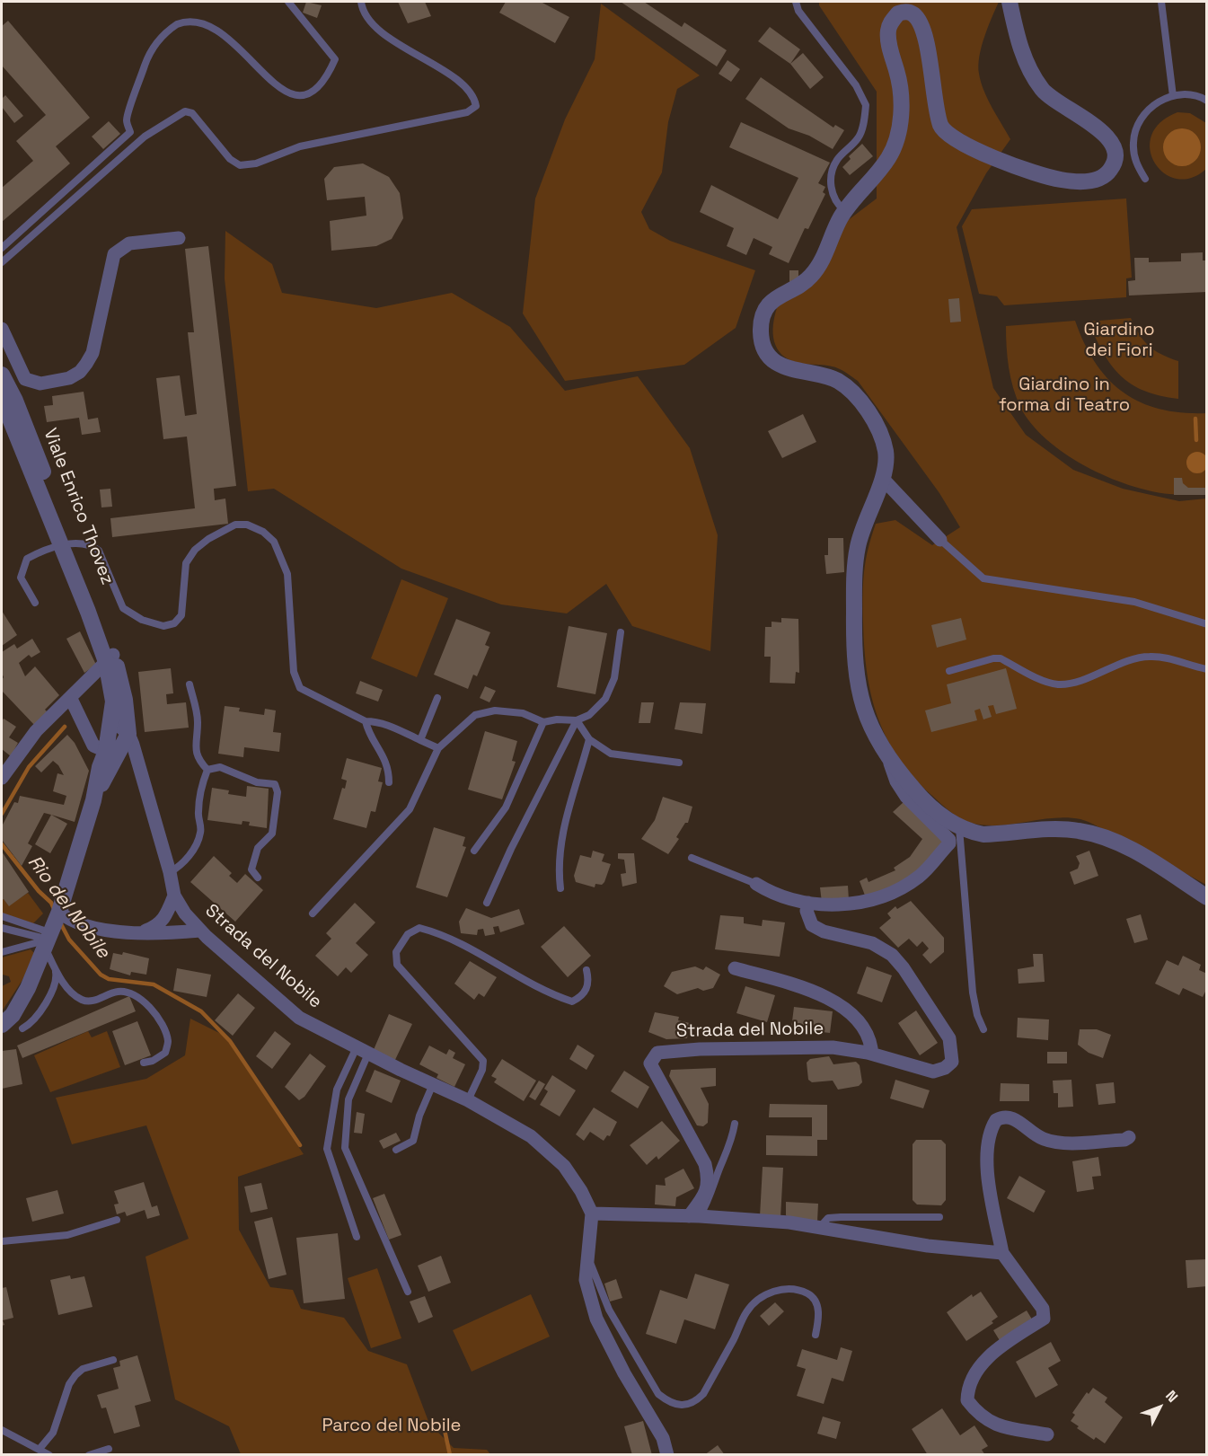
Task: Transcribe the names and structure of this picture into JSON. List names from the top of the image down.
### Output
{
  "streets": {
    "street": ["Viale Enrico Thovez", "Strada del Nobile"]
  },
  "crossings": [
    ["Viale Enrico Thovez", "Strada del Nobile"]
  ],
  "water": ["Rio del Nobile"],
  "parks": ["Giardino dei Fiori", "Giardino in forma di Teatro", "Parco del Nobile"],
  "north": "top right"
}
